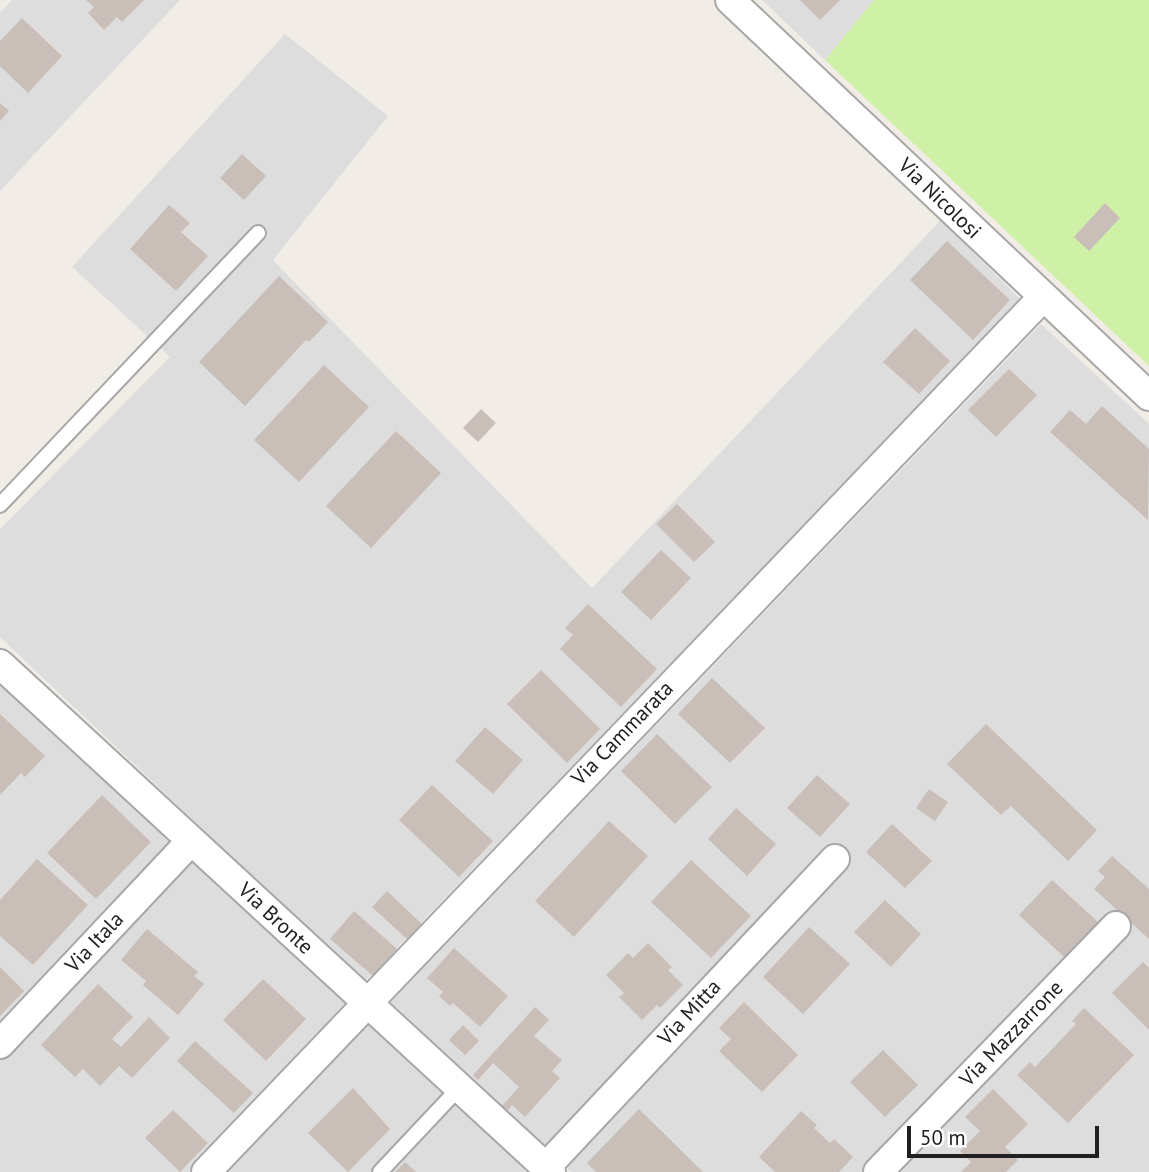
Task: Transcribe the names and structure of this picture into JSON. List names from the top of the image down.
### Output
{
  "streets": {
    "street": [
      "Via Nicolosi",
      "Via Cammarata",
      "Via Bronte",
      "Via Itala",
      "Via Mitta",
      "Via Mazzarrone"
    ]
  },
  "crossings": [
    ["Via Nicolosi", "Via Cammarata"],
    ["Via Cammarata", "Via Bronte"],
    ["Via Bronte", "Via Itala"],
    ["Via Bronte", "Via Mitta"]
  ],
  "scale_bar": "50 m"
}
